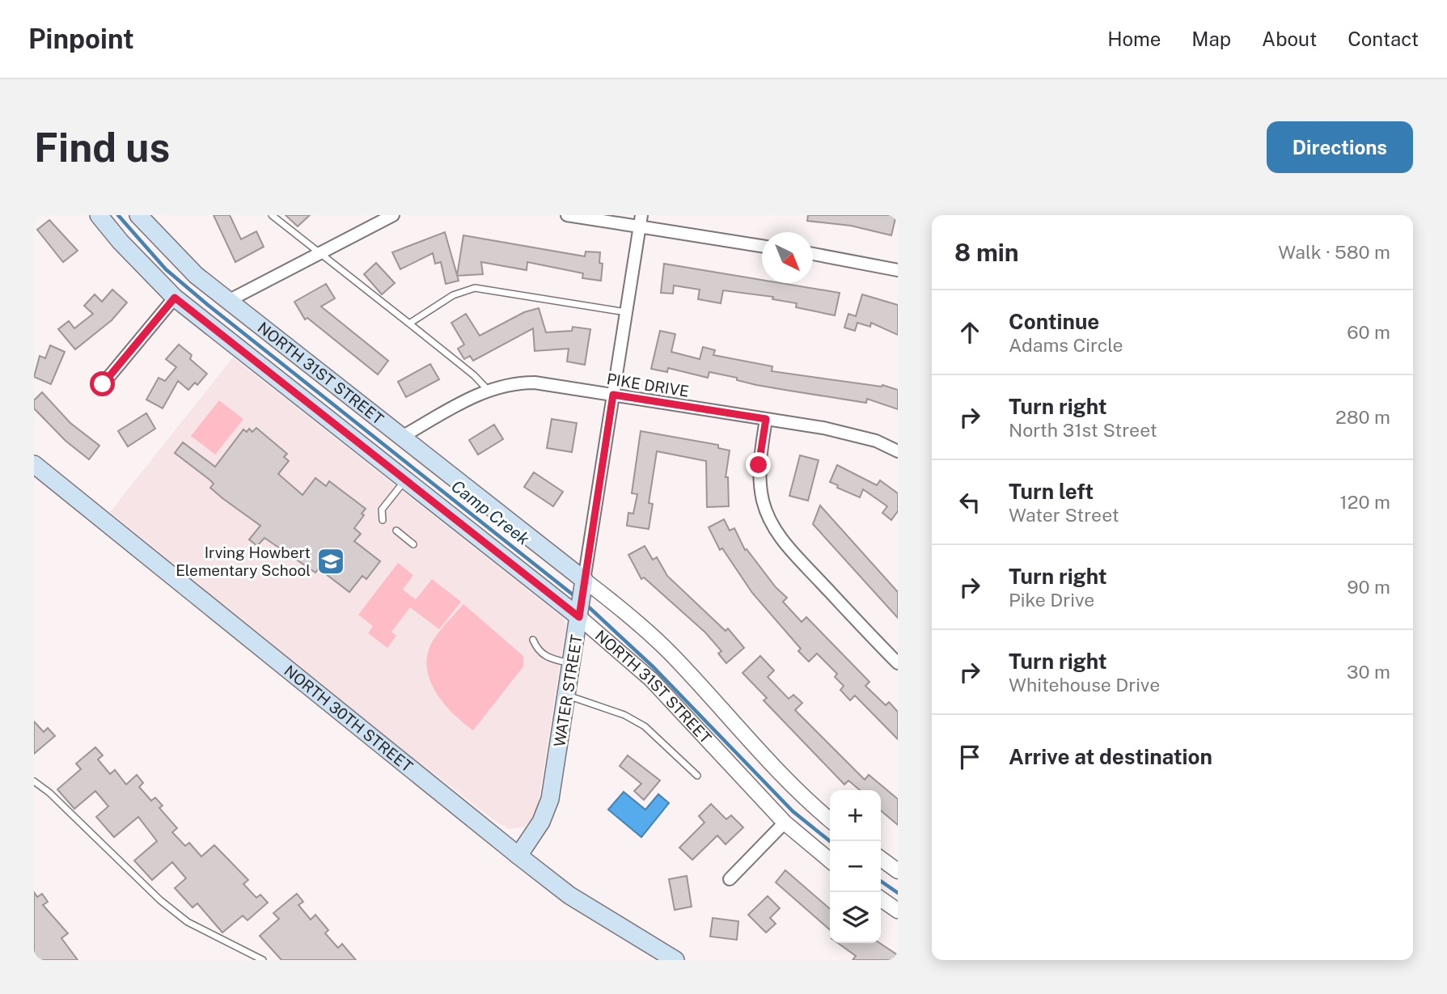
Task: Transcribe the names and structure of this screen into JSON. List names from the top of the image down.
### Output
{
  "streets": {
    "main road": ["NORTH 31ST STREET", "WATER STREET", "NORTH 30TH STREET"],
    "street": ["PIKE DRIVE"]
  },
  "crossings": [
    ["NORTH 31ST STREET", "PIKE DRIVE"],
    ["NORTH 31ST STREET", "WATER STREET"],
    ["PIKE DRIVE", "WATER STREET"],
    ["WATER STREET", "NORTH 30TH STREET"]
  ],
  "water": ["Camp Creek"],
  "places": {
    "school or university": ["Irving Howbert Elementary School"]
  },
  "north": "bottom right",
  "page": {
    "header": "Pinpoint",
    "nav": [
      "Home",
      "Map",
      "About",
      "Contact"
    ],
    "buttons": "Directions",
    "title": "Find us",
    "heading": ["8 min", "Walk · 580 m"],
    "list": [
      ["Continue", "Adams Circle", "60 m"],
      ["Turn right", "North 31st Street", "280 m"],
      ["Turn left", "Water Street", "120 m"],
      ["Turn right", "Pike Drive", "90 m"],
      ["Turn right", "Whitehouse Drive", "30 m"],
      "Arrive at destination"
    ],
    "map_buttons": ["+", "−"]
  }
}
